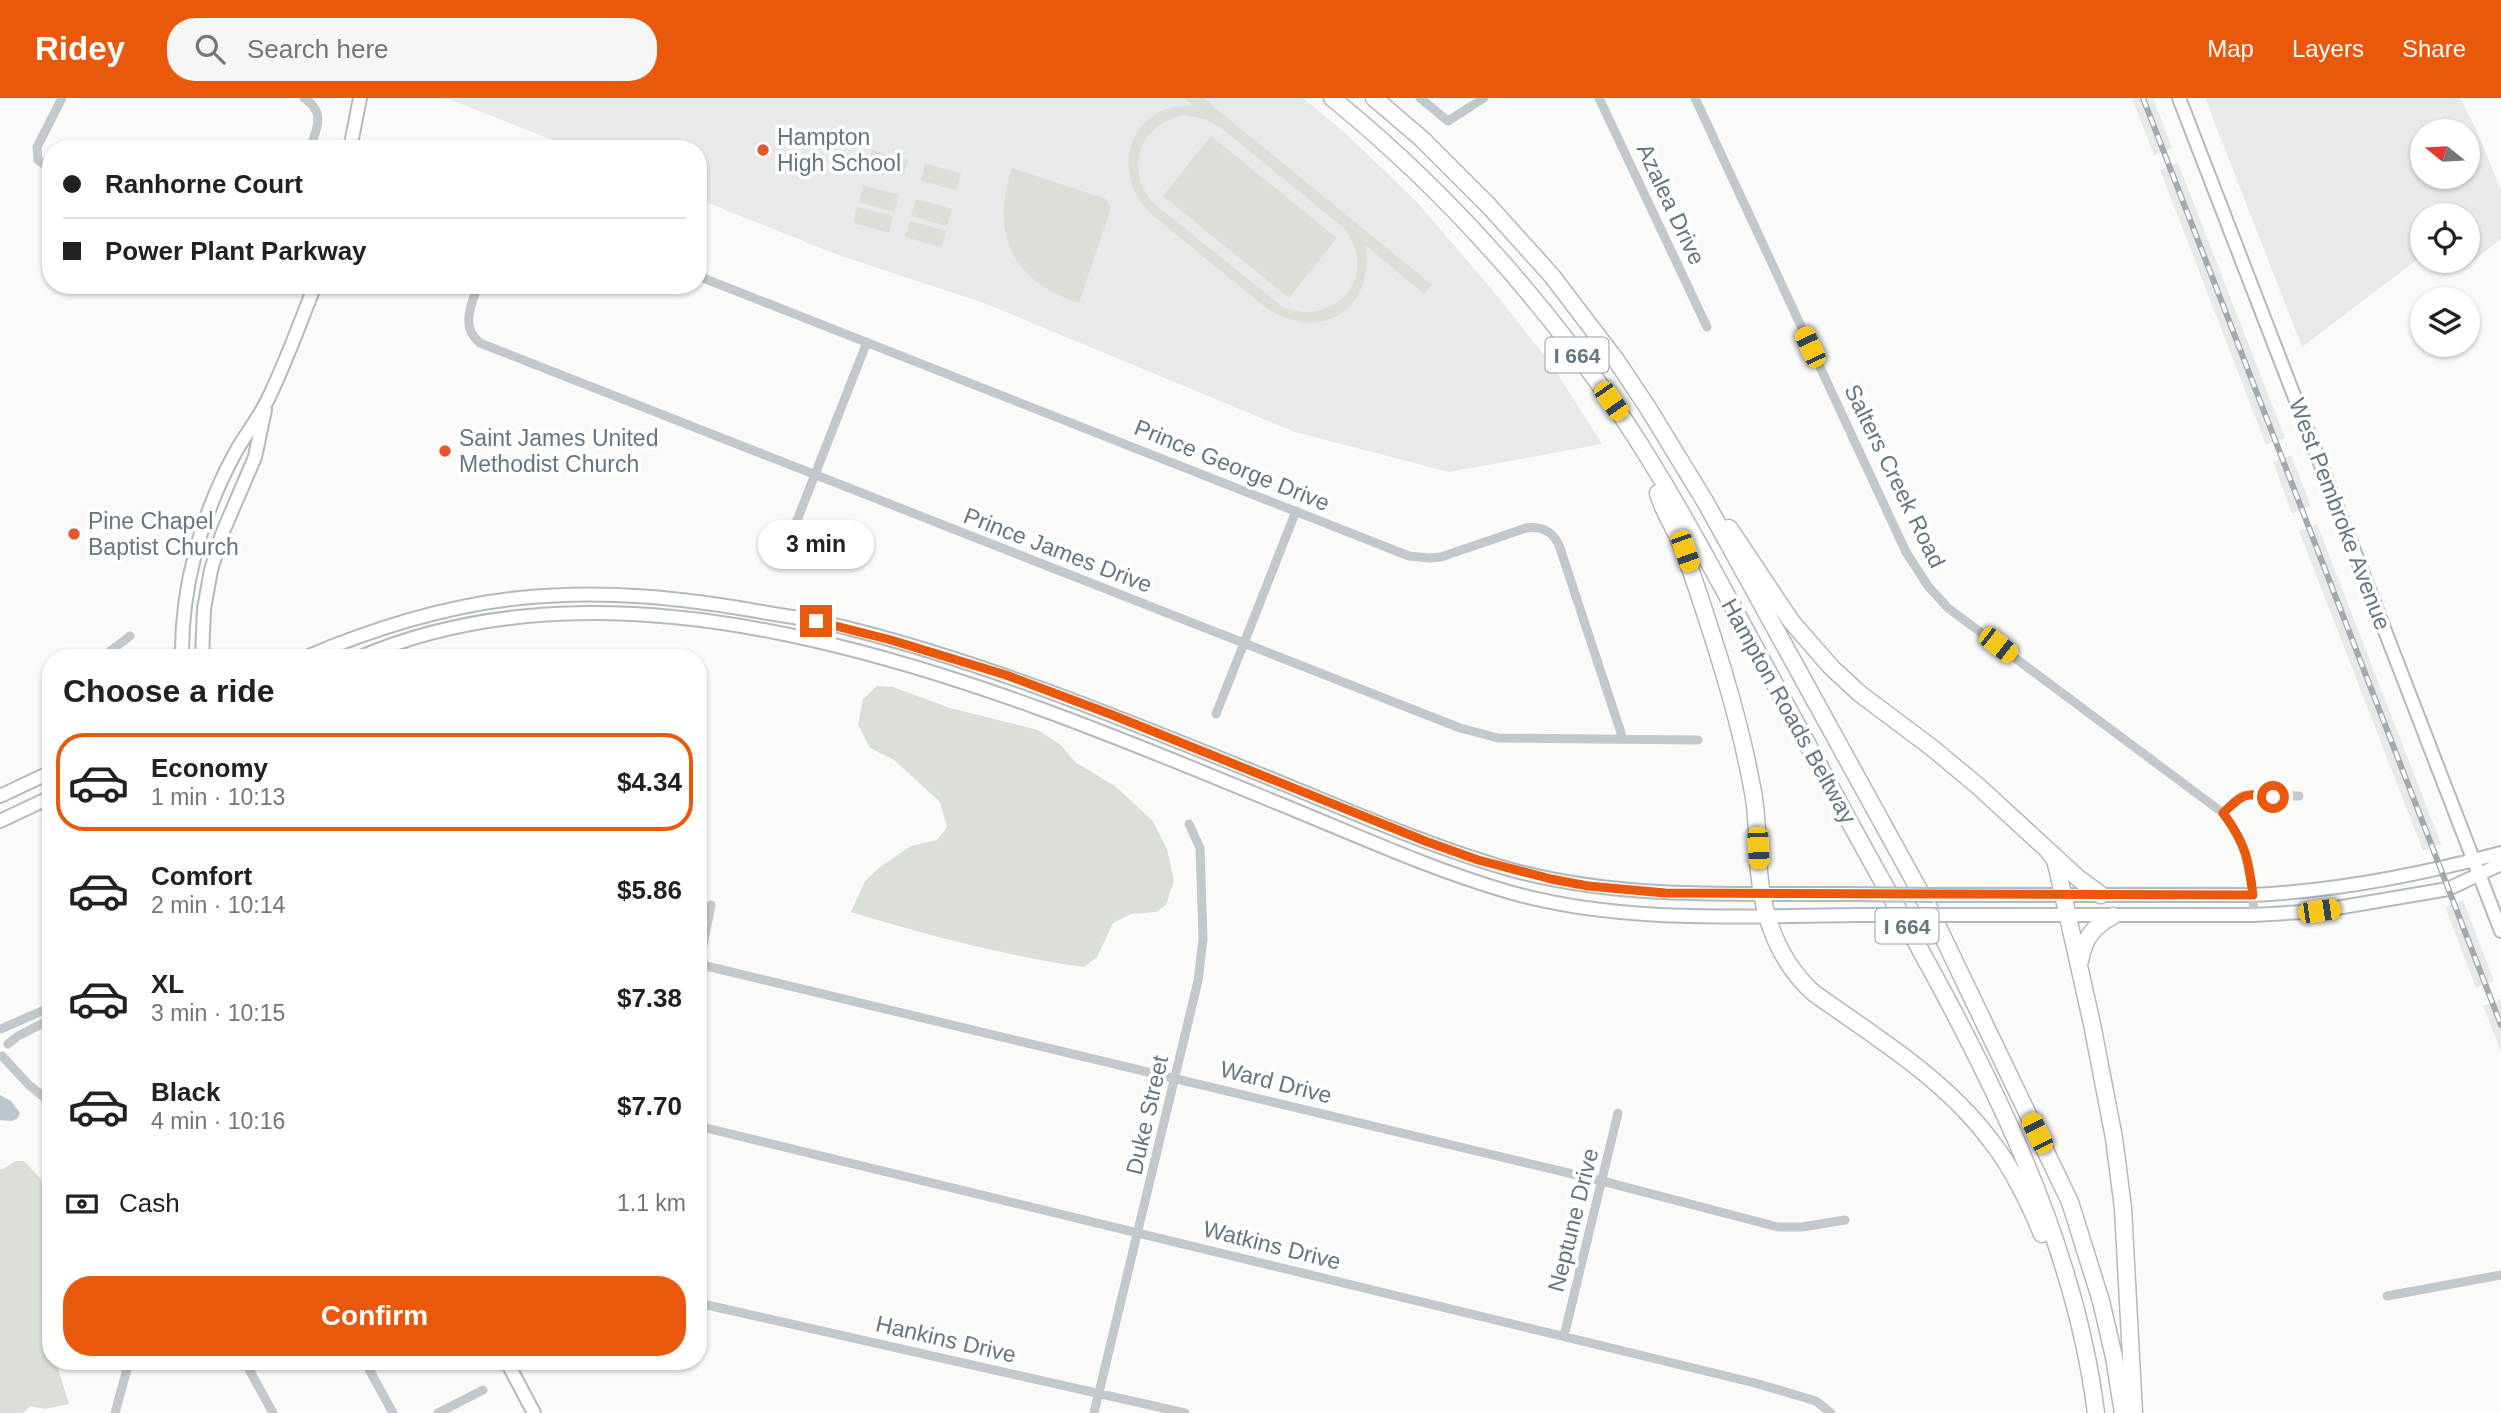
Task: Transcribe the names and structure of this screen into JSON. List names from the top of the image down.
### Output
{
  "streets": {
    "highway": ["I 664", "Hampton Roads Beltway"],
    "main road": ["West Pembroke Avenue"],
    "street": [
      "Azalea Drive",
      "Prince George Drive",
      "Salters Creek Road",
      "Prince James Drive",
      "Ward Drive",
      "Duke Street",
      "Neptune Drive",
      "Watkins Drive",
      "Hankins Drive"
    ]
  },
  "crossings": [
    ["Prince George Drive", "Prince James Drive"],
    ["Ward Drive", "Duke Street"],
    ["Ward Drive", "Neptune Drive"],
    ["Duke Street", "Watkins Drive"],
    ["Duke Street", "Hankins Drive"],
    ["Neptune Drive", "Watkins Drive"]
  ],
  "places": ["Hampton High School", "Saint James United Methodist Church", "Pine Chapel Baptist Church"],
  "north": "left",
  "page": {
    "header": "Ridey",
    "search": "Search here",
    "nav": ["Map", "Layers", "Share"],
    "banner": ["Ranhorne Court", "Power Plant Parkway"],
    "bubble": "3 min",
    "heading": "Choose a ride",
    "list": [
      {
        "name": "Economy",
        "note": "1 min · 10:13",
        "value": "$4.34"
      },
      {
        "name": "Comfort",
        "note": "2 min · 10:14",
        "value": "$5.86"
      },
      {
        "name": "XL",
        "note": "3 min · 10:15",
        "value": "$7.38"
      },
      {
        "name": "Black",
        "note": "4 min · 10:16",
        "value": "$7.70"
      }
    ],
    "pay": ["Cash", "1.1 km"],
    "buttons": "Confirm"
  }
}
